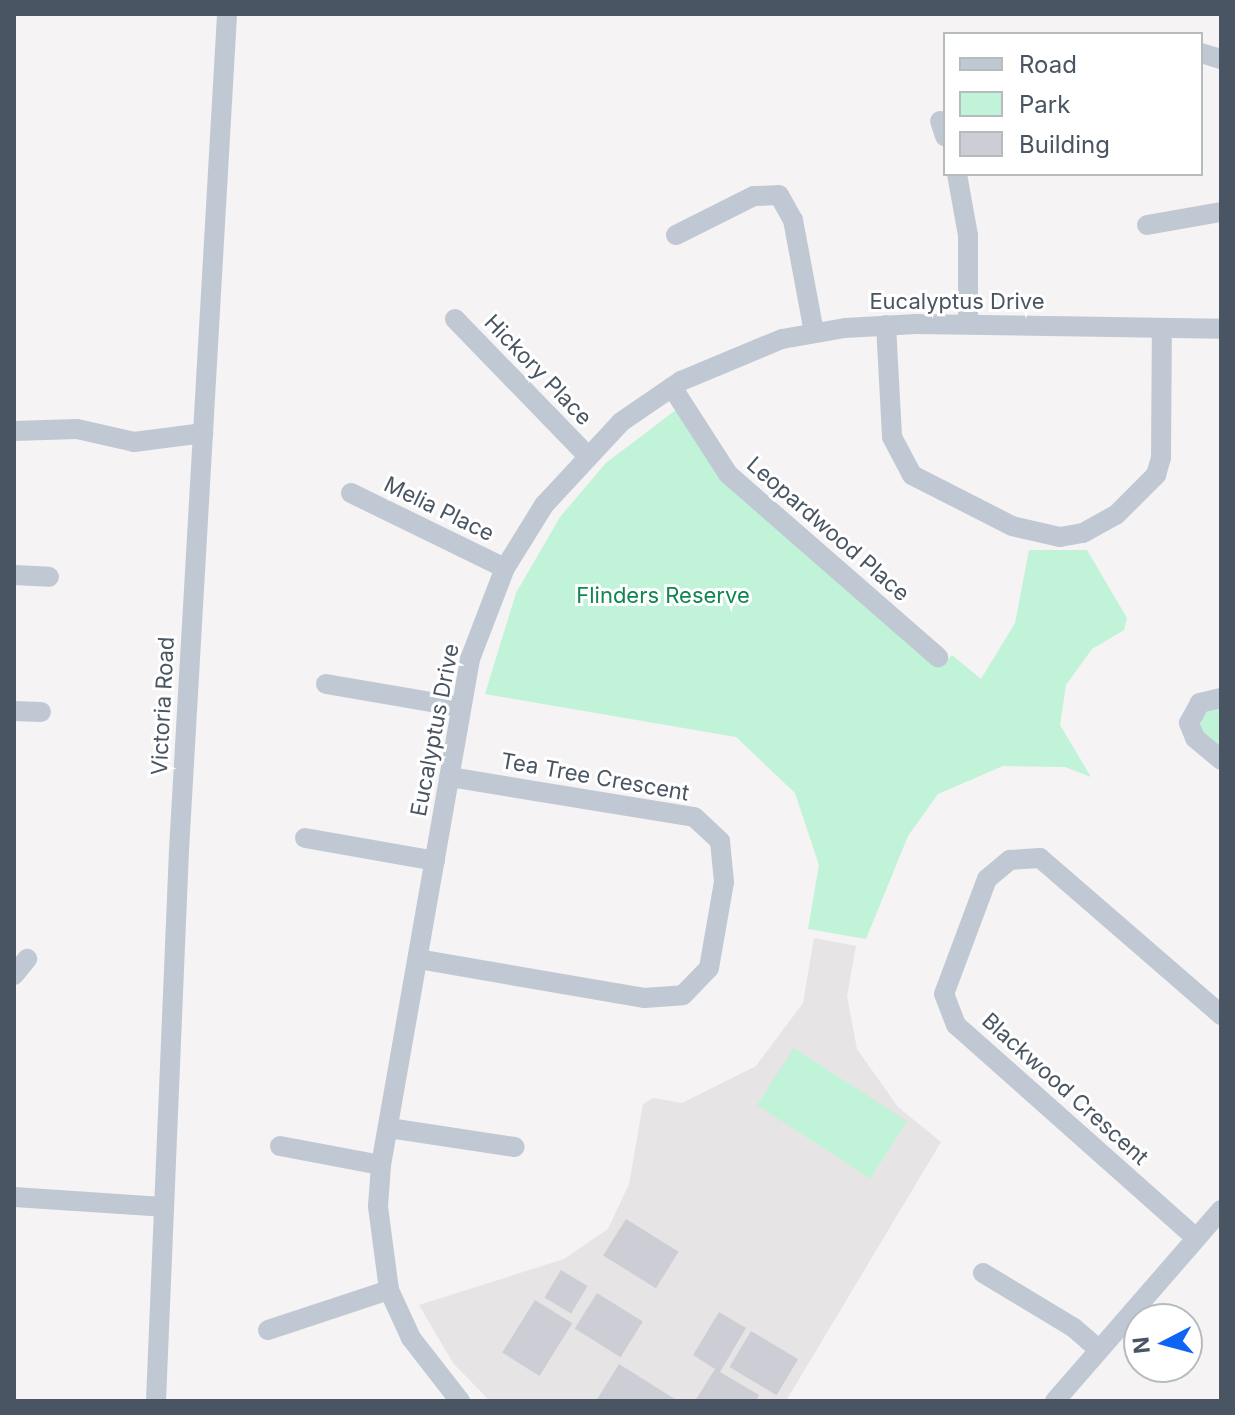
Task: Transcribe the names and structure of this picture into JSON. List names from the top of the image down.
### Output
{
  "streets": {
    "street": [
      "Eucalyptus Drive",
      "Hickory Place",
      "Melia Place",
      "Leopardwood Place",
      "Victoria Road",
      "Tea Tree Crescent",
      "Blackwood Crescent"
    ]
  },
  "crossings": [
    ["Eucalyptus Drive", "Hickory Place"],
    ["Eucalyptus Drive", "Melia Place"],
    ["Eucalyptus Drive", "Leopardwood Place"],
    ["Eucalyptus Drive", "Tea Tree Crescent"]
  ],
  "parks": ["Flinders Reserve"],
  "legend": ["Road", "Park", "Building"],
  "north": "left"
}
